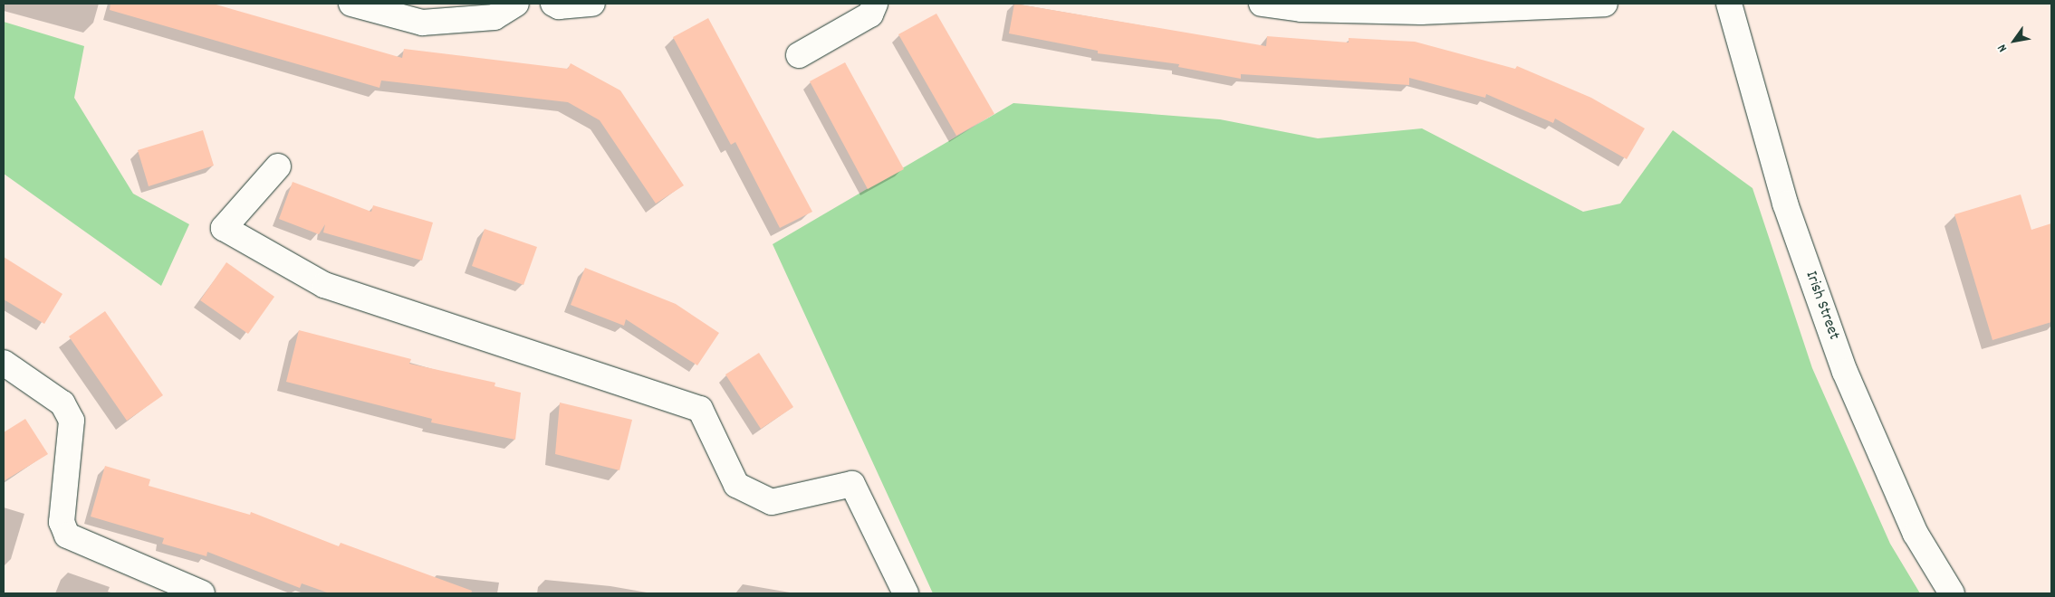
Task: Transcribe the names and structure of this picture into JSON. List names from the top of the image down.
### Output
{
  "streets": {
    "street": ["Irish Street"]
  },
  "north": "bottom left"
}
